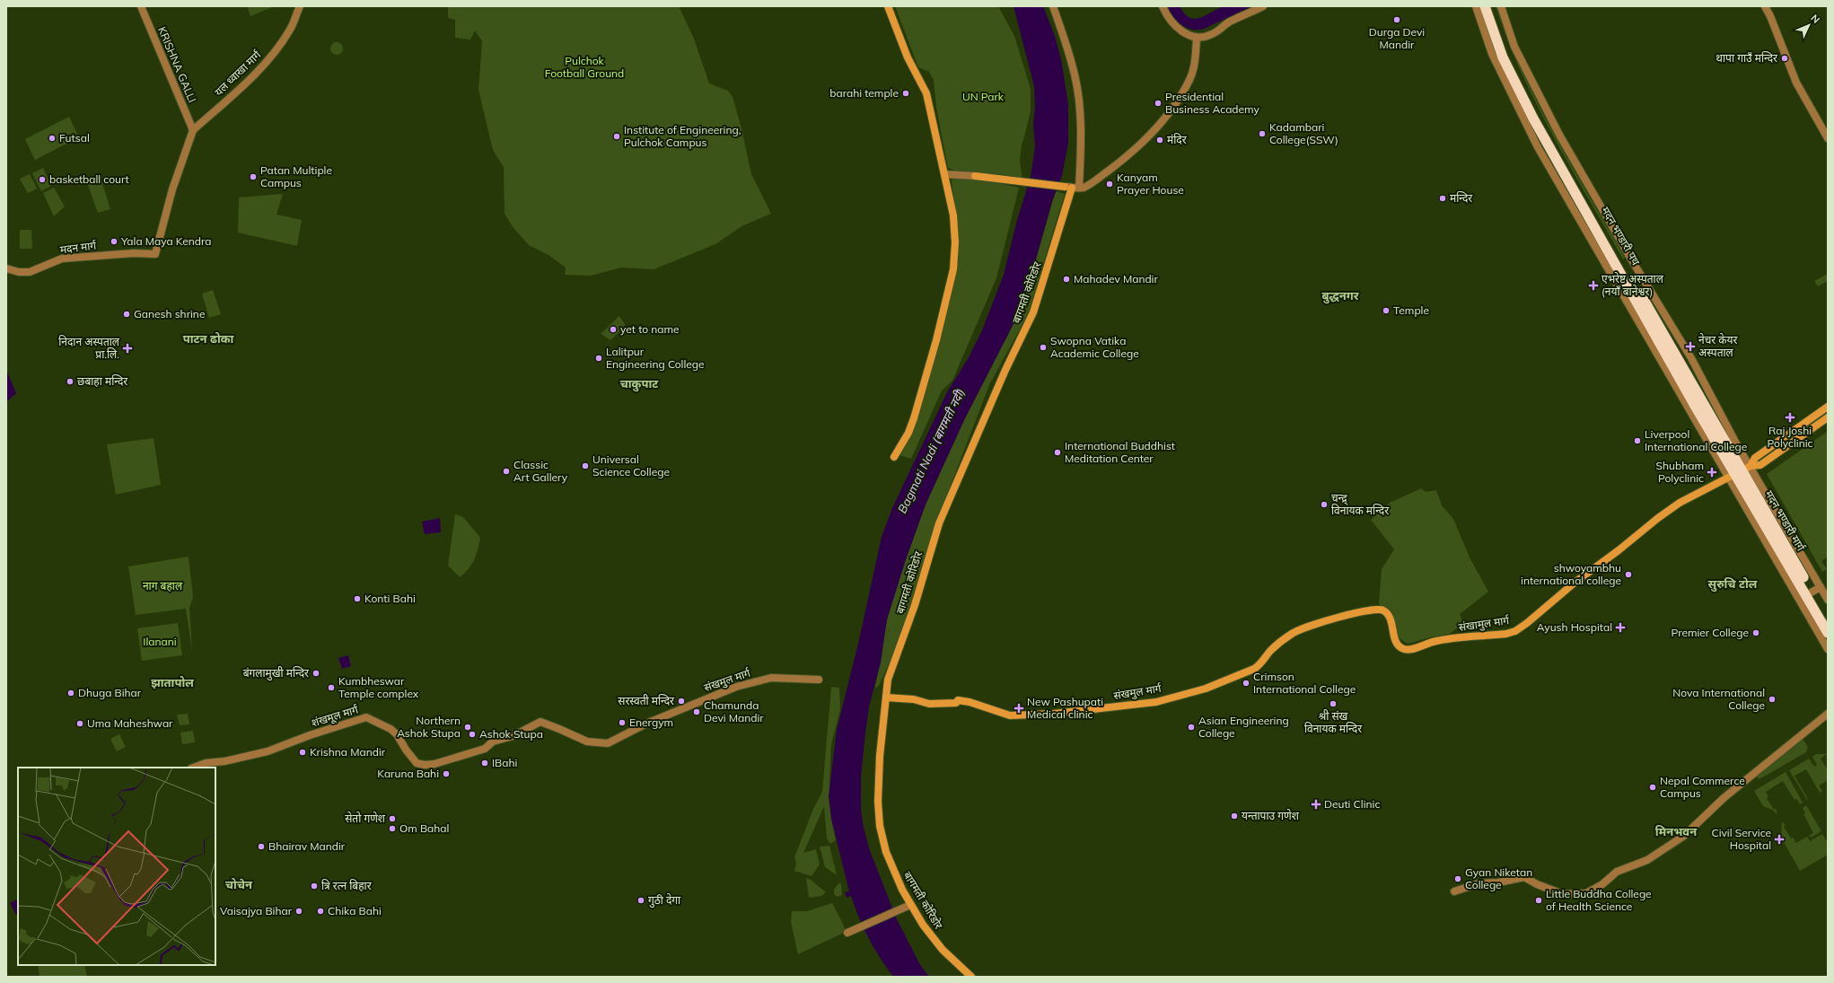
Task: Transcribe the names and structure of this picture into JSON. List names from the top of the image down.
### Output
{
  "streets": {
    "highway": ["मदन भण्डारी पथ", "मदन भण्डारी मार्ग"],
    "main road": ["बागमती कोरिडोर", "संखामुल मार्ग", "संखमुल मार्ग"],
    "street": [
      "KRISHNA GALLI",
      "यल ध्वाखा मार्ग",
      "मदन मार्ग",
      "शंखमूल मार्ग"
    ]
  },
  "crossings": [
    ["KRISHNA GALLI", "यल ध्वाखा मार्ग"],
    ["KRISHNA GALLI", "मदन मार्ग"],
    ["यल ध्वाखा मार्ग", "मदन मार्ग"],
    ["मदन भण्डारी पथ", "मदन भण्डारी मार्ग"],
    ["मदन भण्डारी पथ", "संखामुल मार्ग"],
    ["बागमती कोरिडोर", "संखमुल मार्ग"],
    ["मदन भण्डारी मार्ग", "संखामुल मार्ग"],
    ["संखामुल मार्ग", "संखमुल मार्ग"],
    ["संखमुल मार्ग", "शंखमूल मार्ग"]
  ],
  "districts": [
    "बुद्धनगर",
    "पाटन ढोका",
    "चाकुपाट",
    "सुरुचि टोल",
    "झातापोल",
    "मिनभवन",
    "चोचेन"
  ],
  "water": ["Bagmati Nadi (बागमती नदी)"],
  "parks": [
    "Pulchok Football Ground",
    "UN Park",
    "नाग बहाल",
    "Ilanani"
  ],
  "places": {
    "other": [
      "Durga Devi Mandir",
      "थापा गाउँ मन्दिर",
      "barahi temple",
      "Presidential Business Academy",
      "Kadambari College(SSW)",
      "Institute of Engineering, Pulchok Campus",
      "Futsal",
      "मंदिर",
      "Patan Multiple Campus",
      "basketball court",
      "Kanyam Prayer House",
      "मन्दिर",
      "Yala Maya Kendra",
      "Mahadev Mandir",
      "Temple",
      "Ganesh shrine",
      "yet to name",
      "Swopna Vatika Academic College",
      "Lalitpur Engineering College",
      "छबाहा मन्दिर",
      "Liverpool International College",
      "International Buddhist Meditation Center",
      "Universal Science College",
      "Classic Art Gallery",
      "चन्द्र् विनायक मन्दिर",
      "shwoyambhu international college",
      "Konti Bahi",
      "Premier College",
      "बंगलामुखी मन्दिर",
      "Crimson International College",
      "Kumbheswar Temple complex",
      "Dhuga Bihar",
      "Nova International College",
      "सरस्वती मन्दिर",
      "श्री संख विनायक मन्दिर",
      "Chamunda Devi Mandir",
      "Energym",
      "Uma Maheshwar",
      "Northern Ashok Stupa",
      "Asian Engineering College",
      "Ashok Stupa",
      "Krishna Mandir",
      "IBahi",
      "Karuna Bahi",
      "Nepal Commerce Campus",
      "यन्तापाउ गणेश",
      "सेतो गणेश",
      "Om Bahal",
      "Bhairav Mandir",
      "Gyan Niketan College",
      "त्रि रत्न बिहार",
      "गुठी देगा",
      "Little Buddha College of Health Science",
      "Vaisajya Bihar",
      "Chika Bahi"
    ],
    "health": [
      "एभरेष्ट अस्पताल (नयाँ बानेश्वर)",
      "नेचर केयर अस्पताल",
      "निदान अस्पताल प्रा.लि.",
      "Raj Joshi Polyclinic",
      "Shubham Polyclinic",
      "Ayush Hospital",
      "New Pashupati Medical clinic",
      "Deuti Clinic",
      "Civil Service Hospital"
    ]
  },
  "north": "top right"
}
